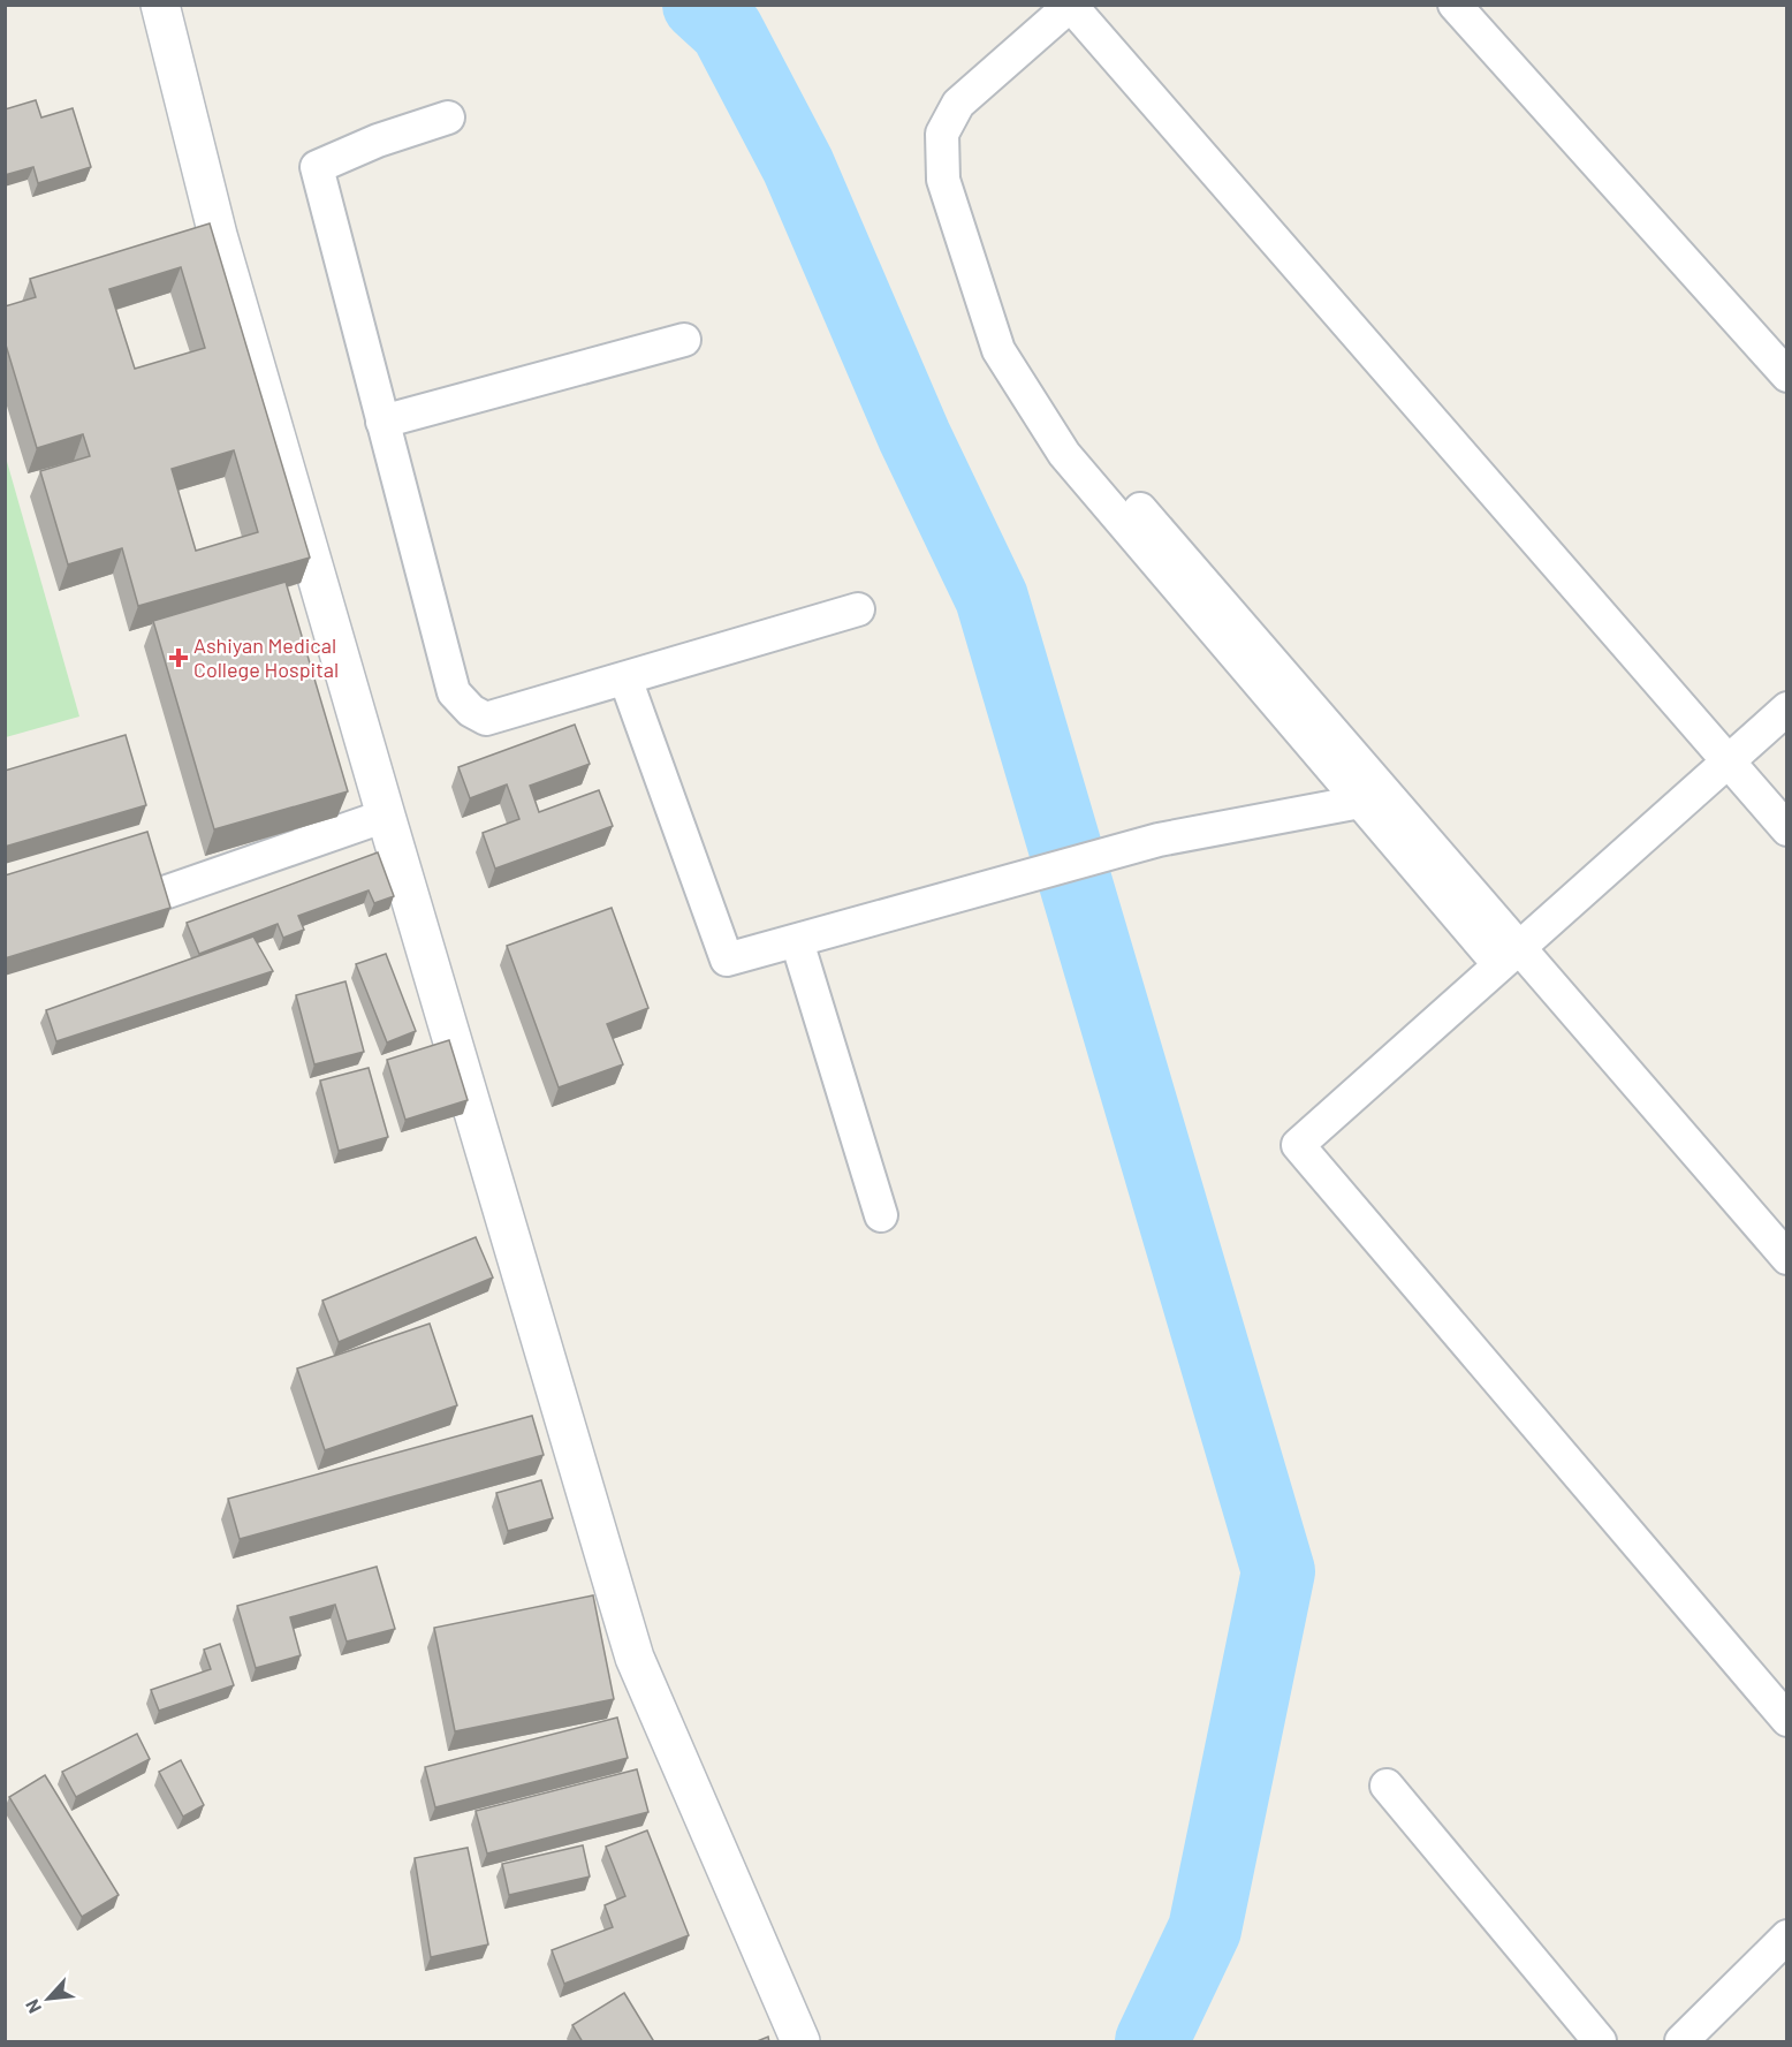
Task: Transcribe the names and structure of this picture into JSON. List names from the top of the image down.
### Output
{
  "places": {
    "health": ["Ashiyan Medical College Hospital"]
  },
  "north": "bottom left"
}
